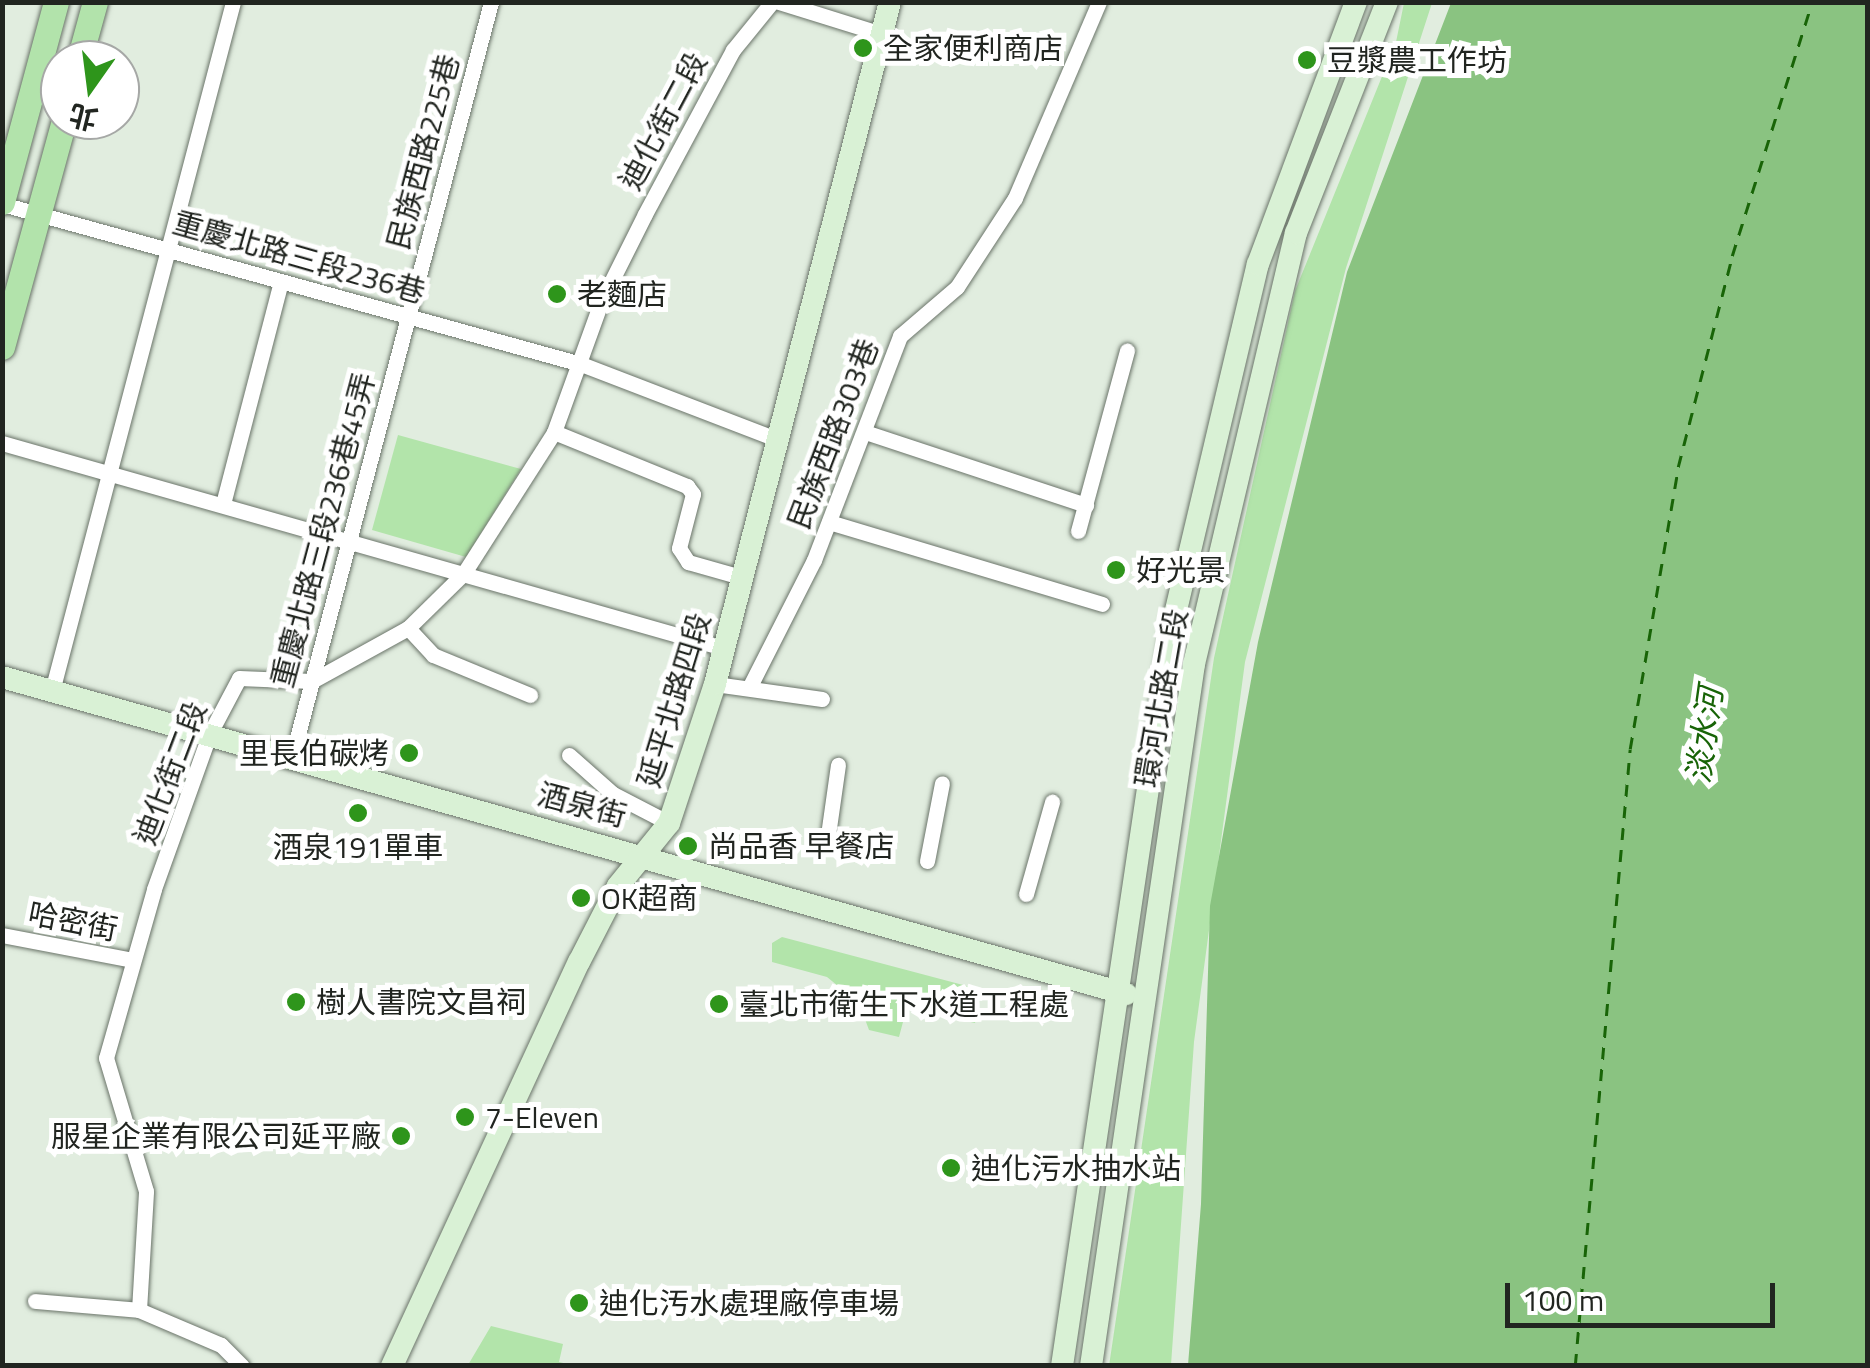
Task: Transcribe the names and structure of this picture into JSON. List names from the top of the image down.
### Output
{
  "streets": {
    "main road": ["環河北路二段", "延平北路四段", "酒泉街"],
    "street": [
      "迪化街二段",
      "民族西路225巷",
      "重慶北路三段236巷",
      "民族西路303巷",
      "重慶北路三段236巷45弄",
      "哈密街"
    ]
  },
  "crossings": [
    ["迪化街二段", "重慶北路三段236巷"],
    ["迪化街二段", "重慶北路三段236巷45弄"],
    ["迪化街二段", "酒泉街"],
    ["迪化街二段", "哈密街"],
    ["民族西路225巷", "重慶北路三段236巷"],
    ["民族西路225巷", "重慶北路三段236巷45弄"],
    ["重慶北路三段236巷", "重慶北路三段236巷45弄"],
    ["重慶北路三段236巷", "延平北路四段"],
    ["重慶北路三段236巷45弄", "酒泉街"],
    ["環河北路二段", "酒泉街"],
    ["延平北路四段", "酒泉街"]
  ],
  "water": ["淡水河"],
  "places": [
    "全家便利商店",
    "豆漿農工作坊",
    "老麵店",
    "好光景",
    "里長伯碳烤",
    "酒泉191單車",
    "尚品香 早餐店",
    "OK超商",
    "樹人書院文昌祠",
    "臺北市衛生下水道工程處",
    "7-Eleven",
    "服星企業有限公司延平廠",
    "迪化污水抽水站",
    "迪化汚水處理廠停車場"
  ],
  "scale_bar": "100 m",
  "north": "bottom"
}
